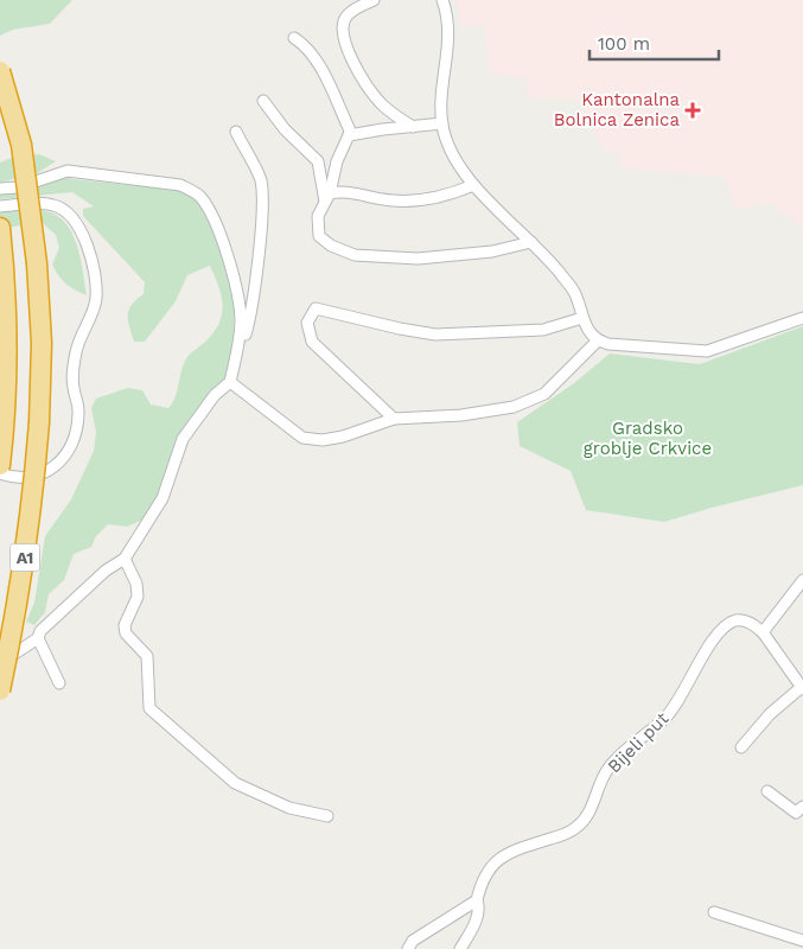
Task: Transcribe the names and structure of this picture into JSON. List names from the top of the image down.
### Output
{
  "streets": {
    "highway": ["A1"],
    "street": ["Bijeli put"]
  },
  "parks": ["Gradsko groblje Crkvice"],
  "places": {
    "health": ["Kantonalna Bolnica Zenica"]
  },
  "scale_bar": "100 m"
}
